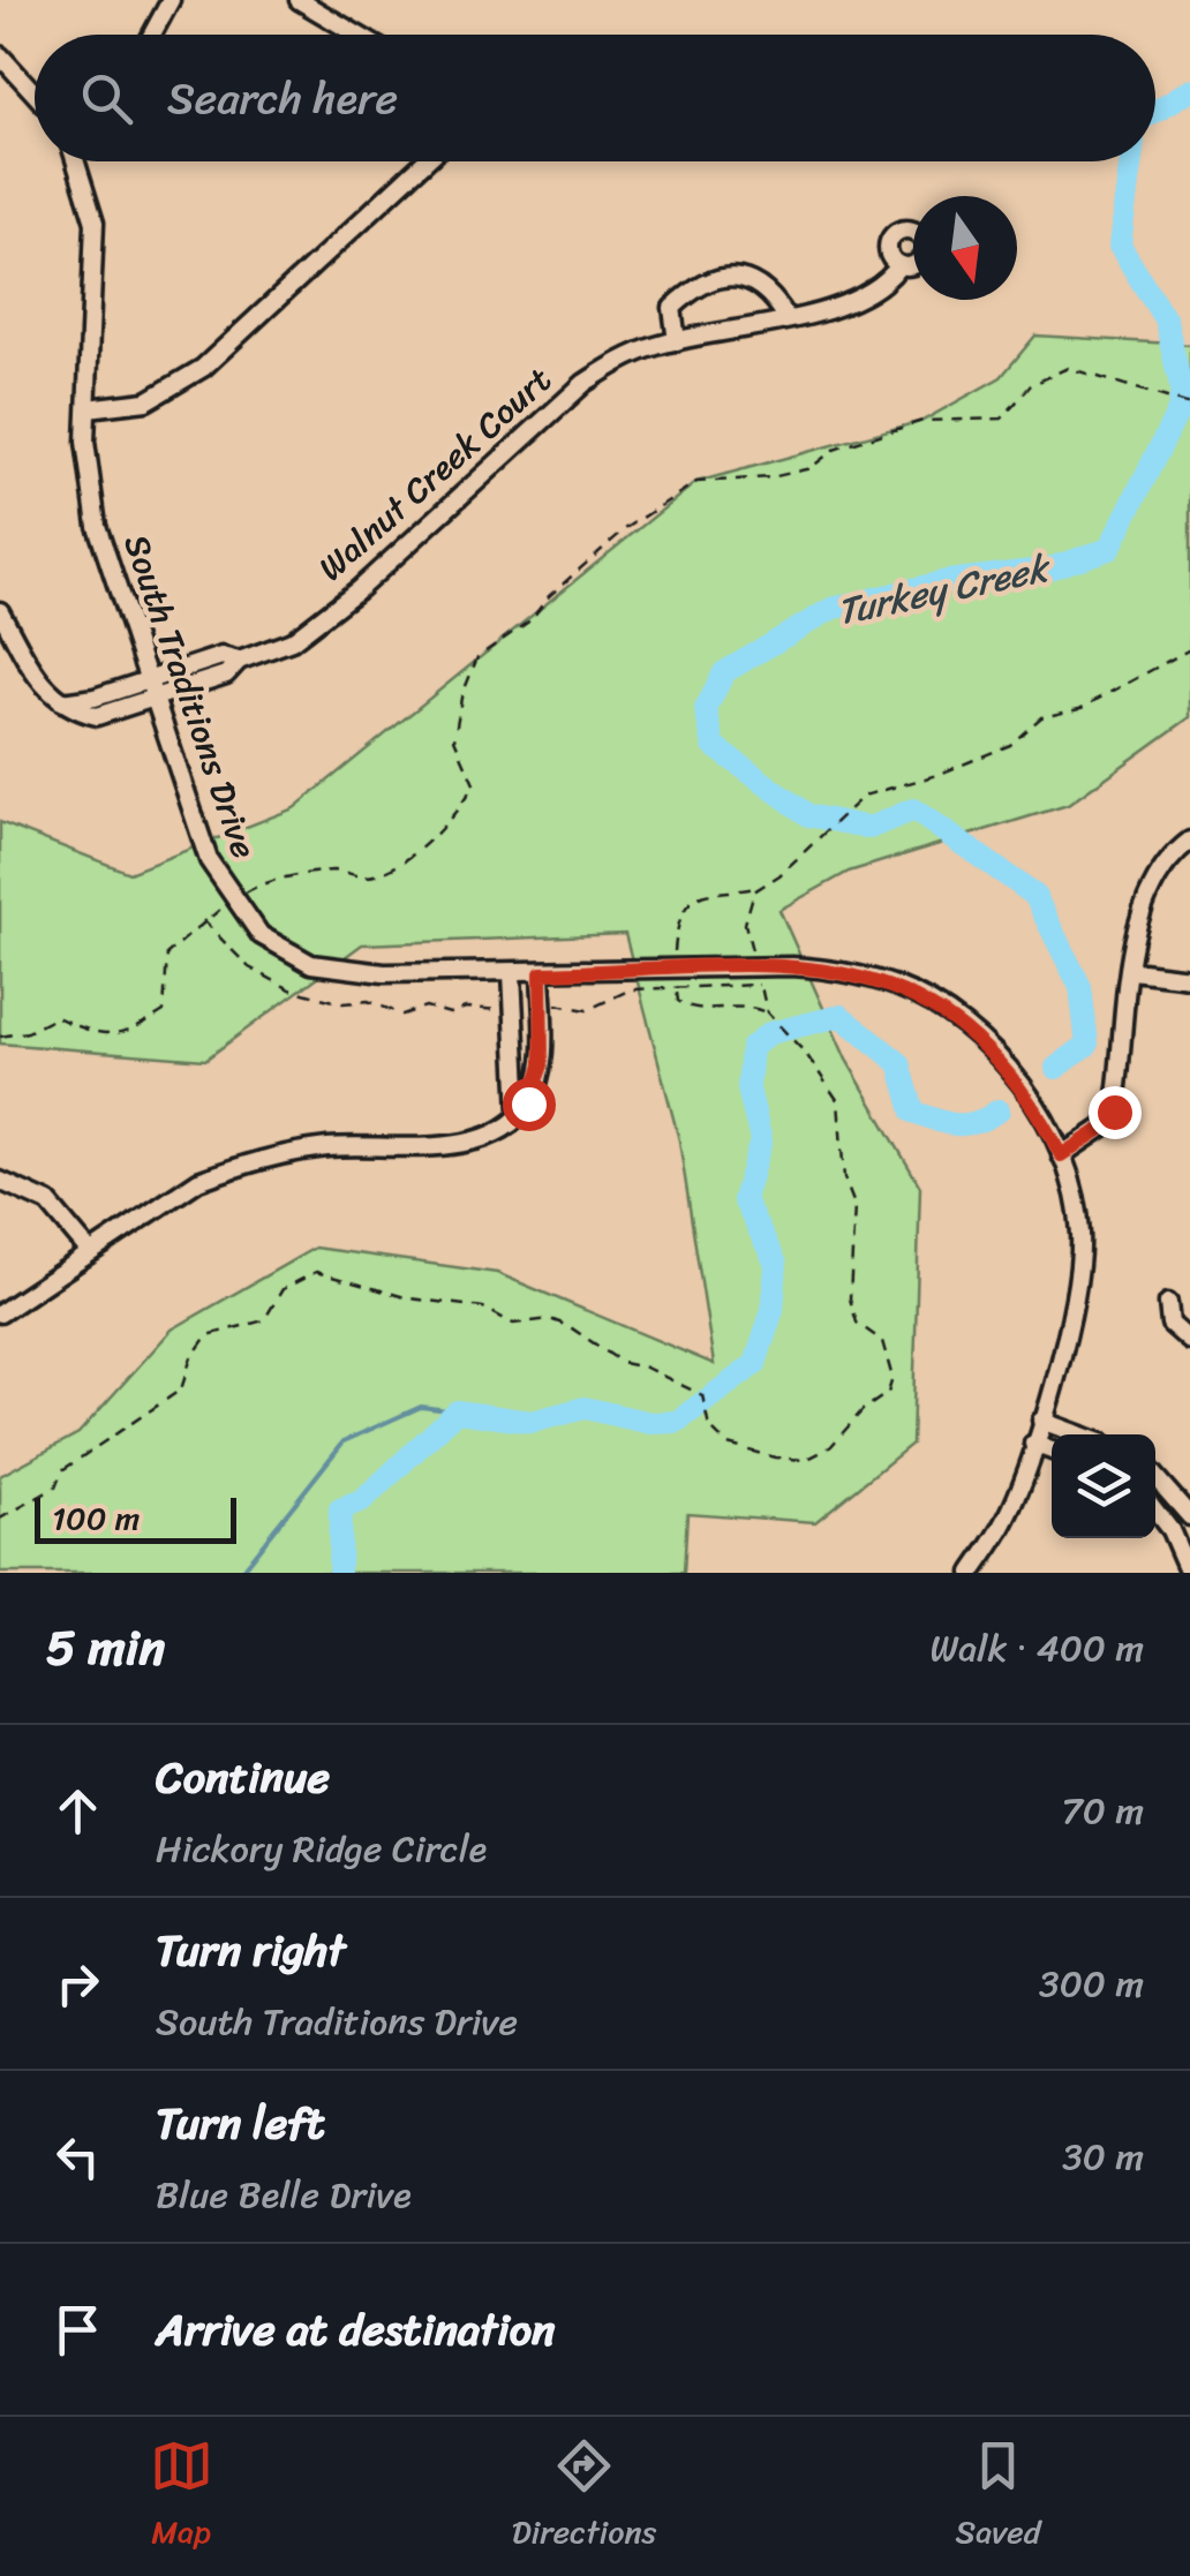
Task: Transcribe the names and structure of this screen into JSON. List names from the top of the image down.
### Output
{
  "streets": {
    "street": ["Walnut Creek Court", "South Traditions Drive"]
  },
  "crossings": [
    ["Walnut Creek Court", "South Traditions Drive"]
  ],
  "water": ["Turkey Creek"],
  "scale_bar": "100 m",
  "north": "bottom",
  "page": {
    "search": "Search here",
    "scale": "100 m",
    "heading": ["5 min", "Walk · 400 m"],
    "list": [
      ["Continue", "Hickory Ridge Circle", "70 m"],
      ["Turn right", "South Traditions Drive", "300 m"],
      ["Turn left", "Blue Belle Drive", "30 m"],
      "Arrive at destination"
    ],
    "nav": ["Map", "Directions", "Saved"]
  }
}
